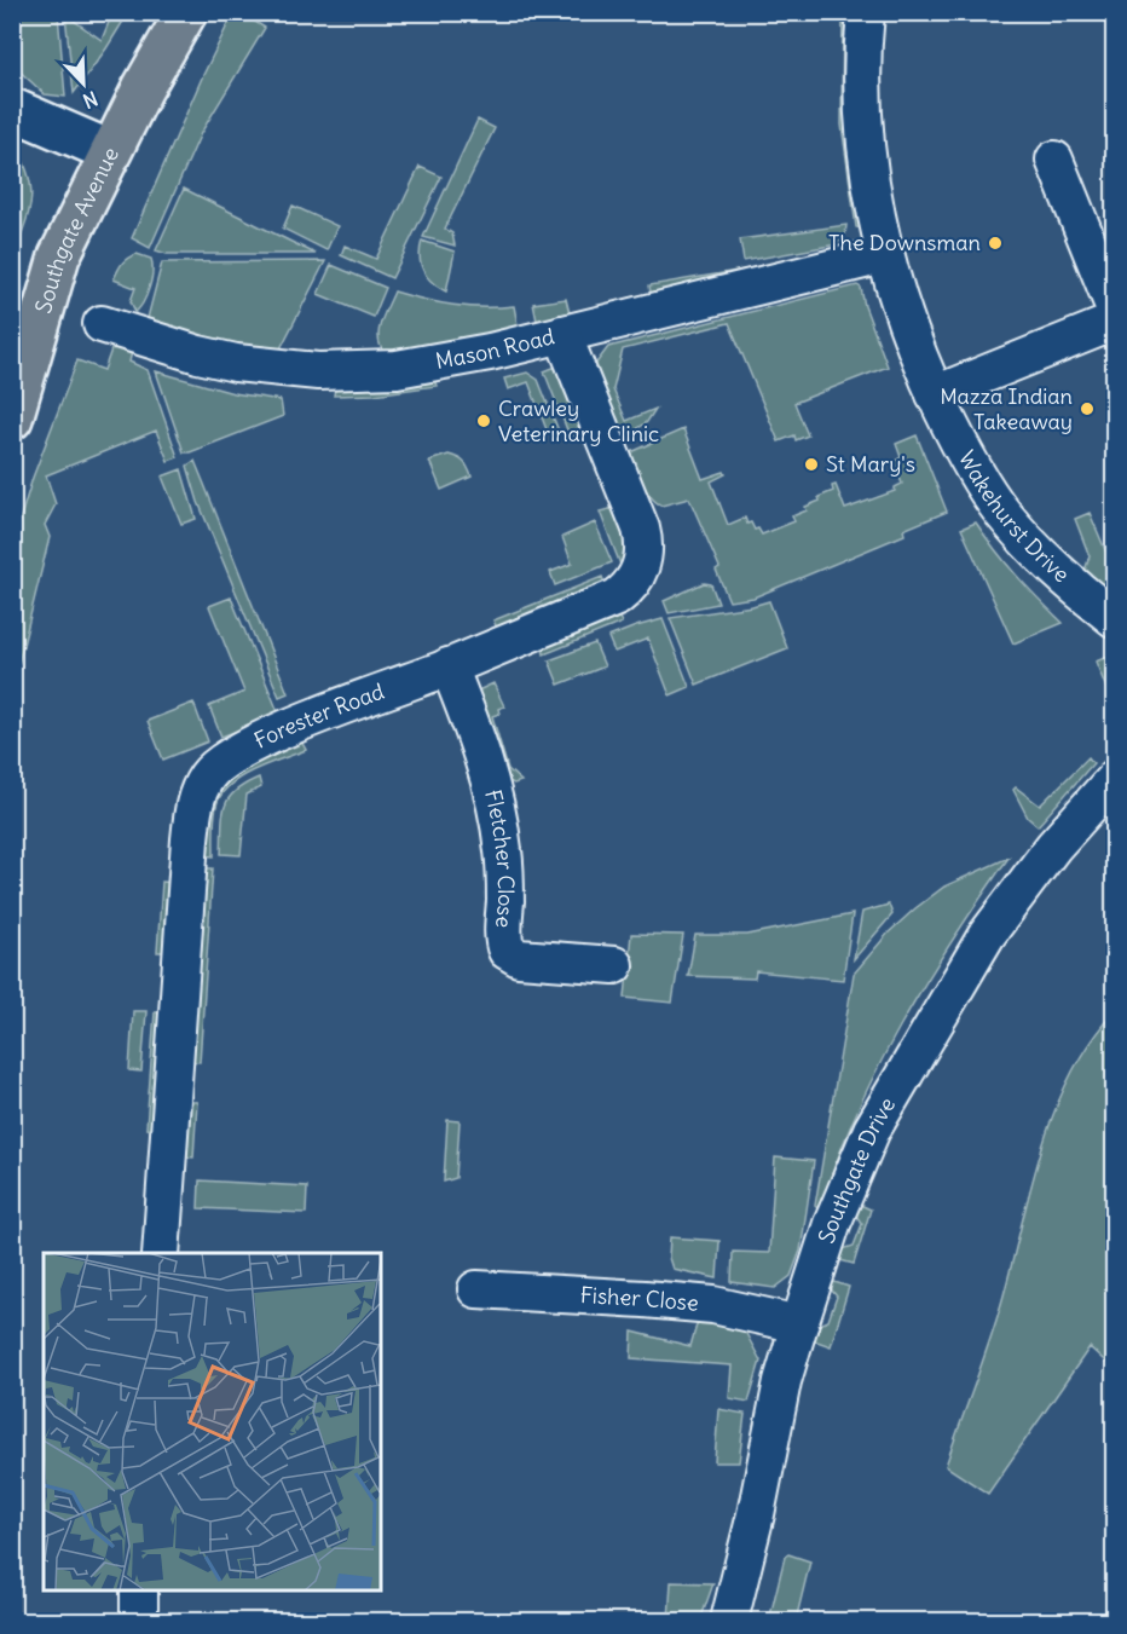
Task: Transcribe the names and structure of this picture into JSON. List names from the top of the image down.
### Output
{
  "streets": {
    "main road": ["Southgate Avenue"],
    "street": [
      "Mason Road",
      "Wakehurst Drive",
      "Forester Road",
      "Fletcher Close",
      "Southgate Drive",
      "Fisher Close"
    ]
  },
  "crossings": [
    ["Mason Road", "Wakehurst Drive"],
    ["Mason Road", "Forester Road"],
    ["Forester Road", "Fletcher Close"],
    ["Southgate Drive", "Fisher Close"]
  ],
  "places": [
    "The Downsman",
    "Mazza Indian Takeaway",
    "Crawley Veterinary Clinic",
    "St Mary's"
  ],
  "north": "bottom right"
}
